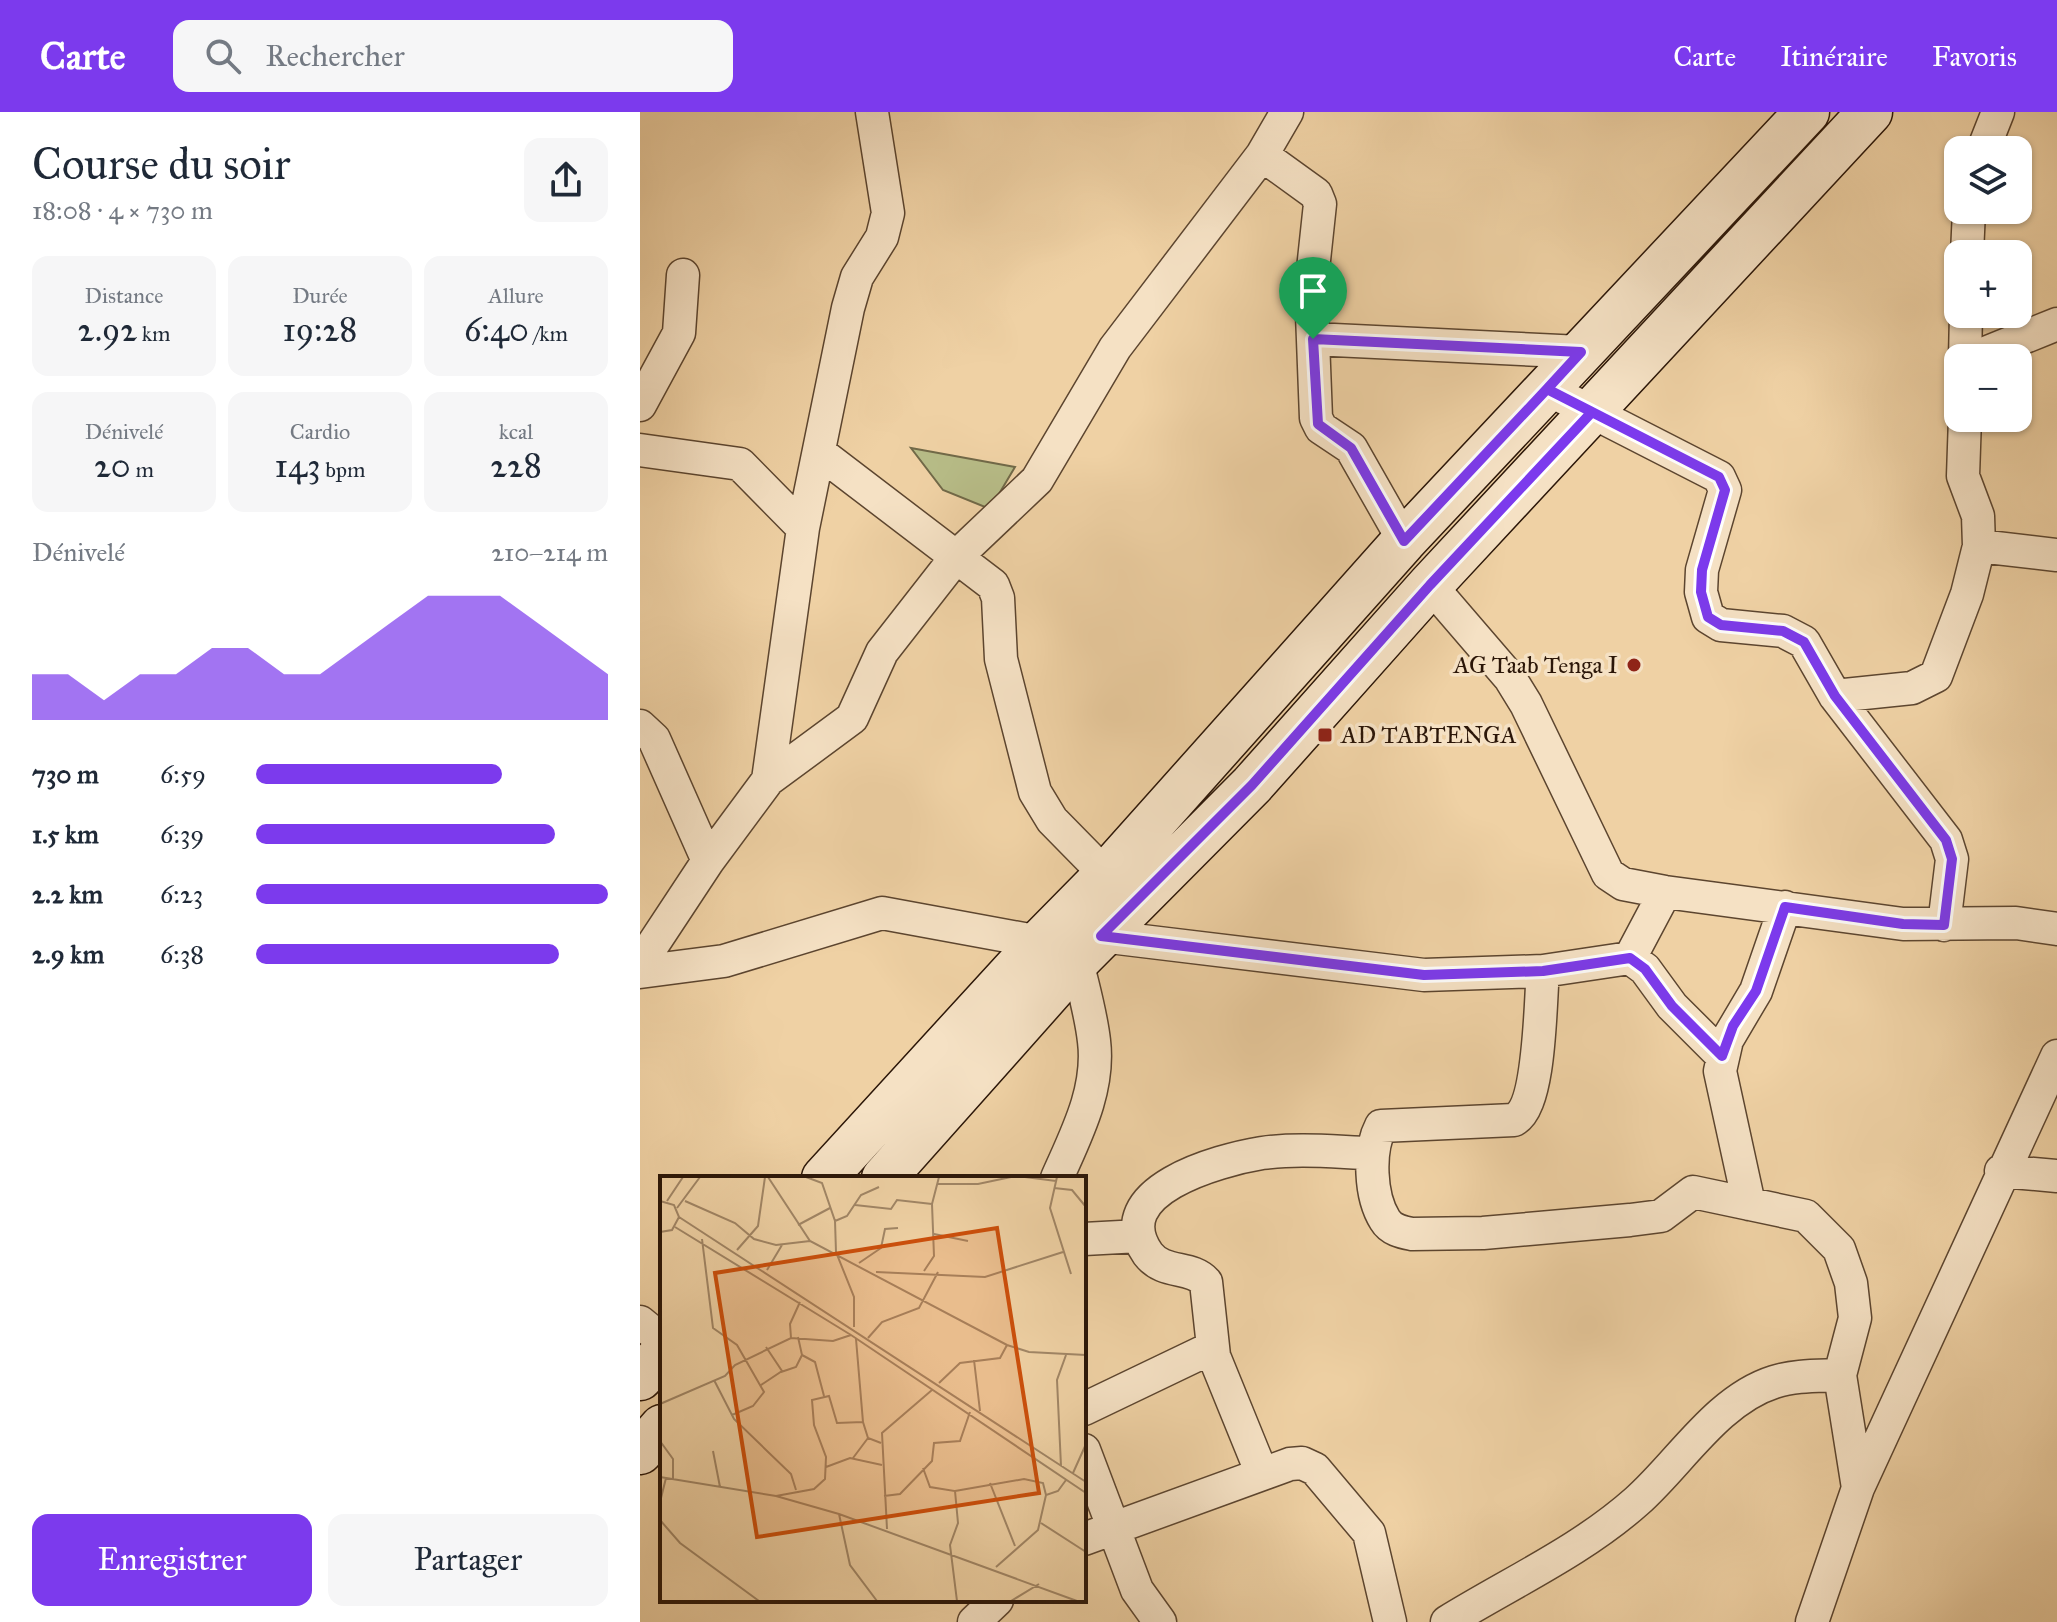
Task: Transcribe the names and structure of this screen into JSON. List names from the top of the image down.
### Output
{
  "places": {
    "other": ["AG Taab Tenga I"],
    "transit": ["AD TABTENGA"]
  },
  "page": {
    "header": "Carte",
    "search": "Rechercher",
    "nav": ["Carte", "Itinéraire", "Favoris"],
    "heading": ["Course du soir", "18:08 · 4 × 730 m"],
    "map_buttons": ["+", "−"],
    "stats": [
      ["Distance", "2.92 km"],
      ["Durée", "19:28"],
      ["Allure", "6:40 /km"],
      ["Dénivelé", "20 m"],
      ["Cardio", "143 bpm"],
      ["kcal", "228"]
    ],
    "chart": ["Dénivelé", "210–214 m"],
    "list": [
      {
        "name": "730 m",
        "note": "6:59"
      },
      {
        "name": "1.5 km",
        "note": "6:39"
      },
      {
        "name": "2.2 km",
        "note": "6:23"
      },
      {
        "name": "2.9 km",
        "note": "6:38"
      }
    ],
    "buttons": ["Enregistrer", "Partager"]
  }
}
